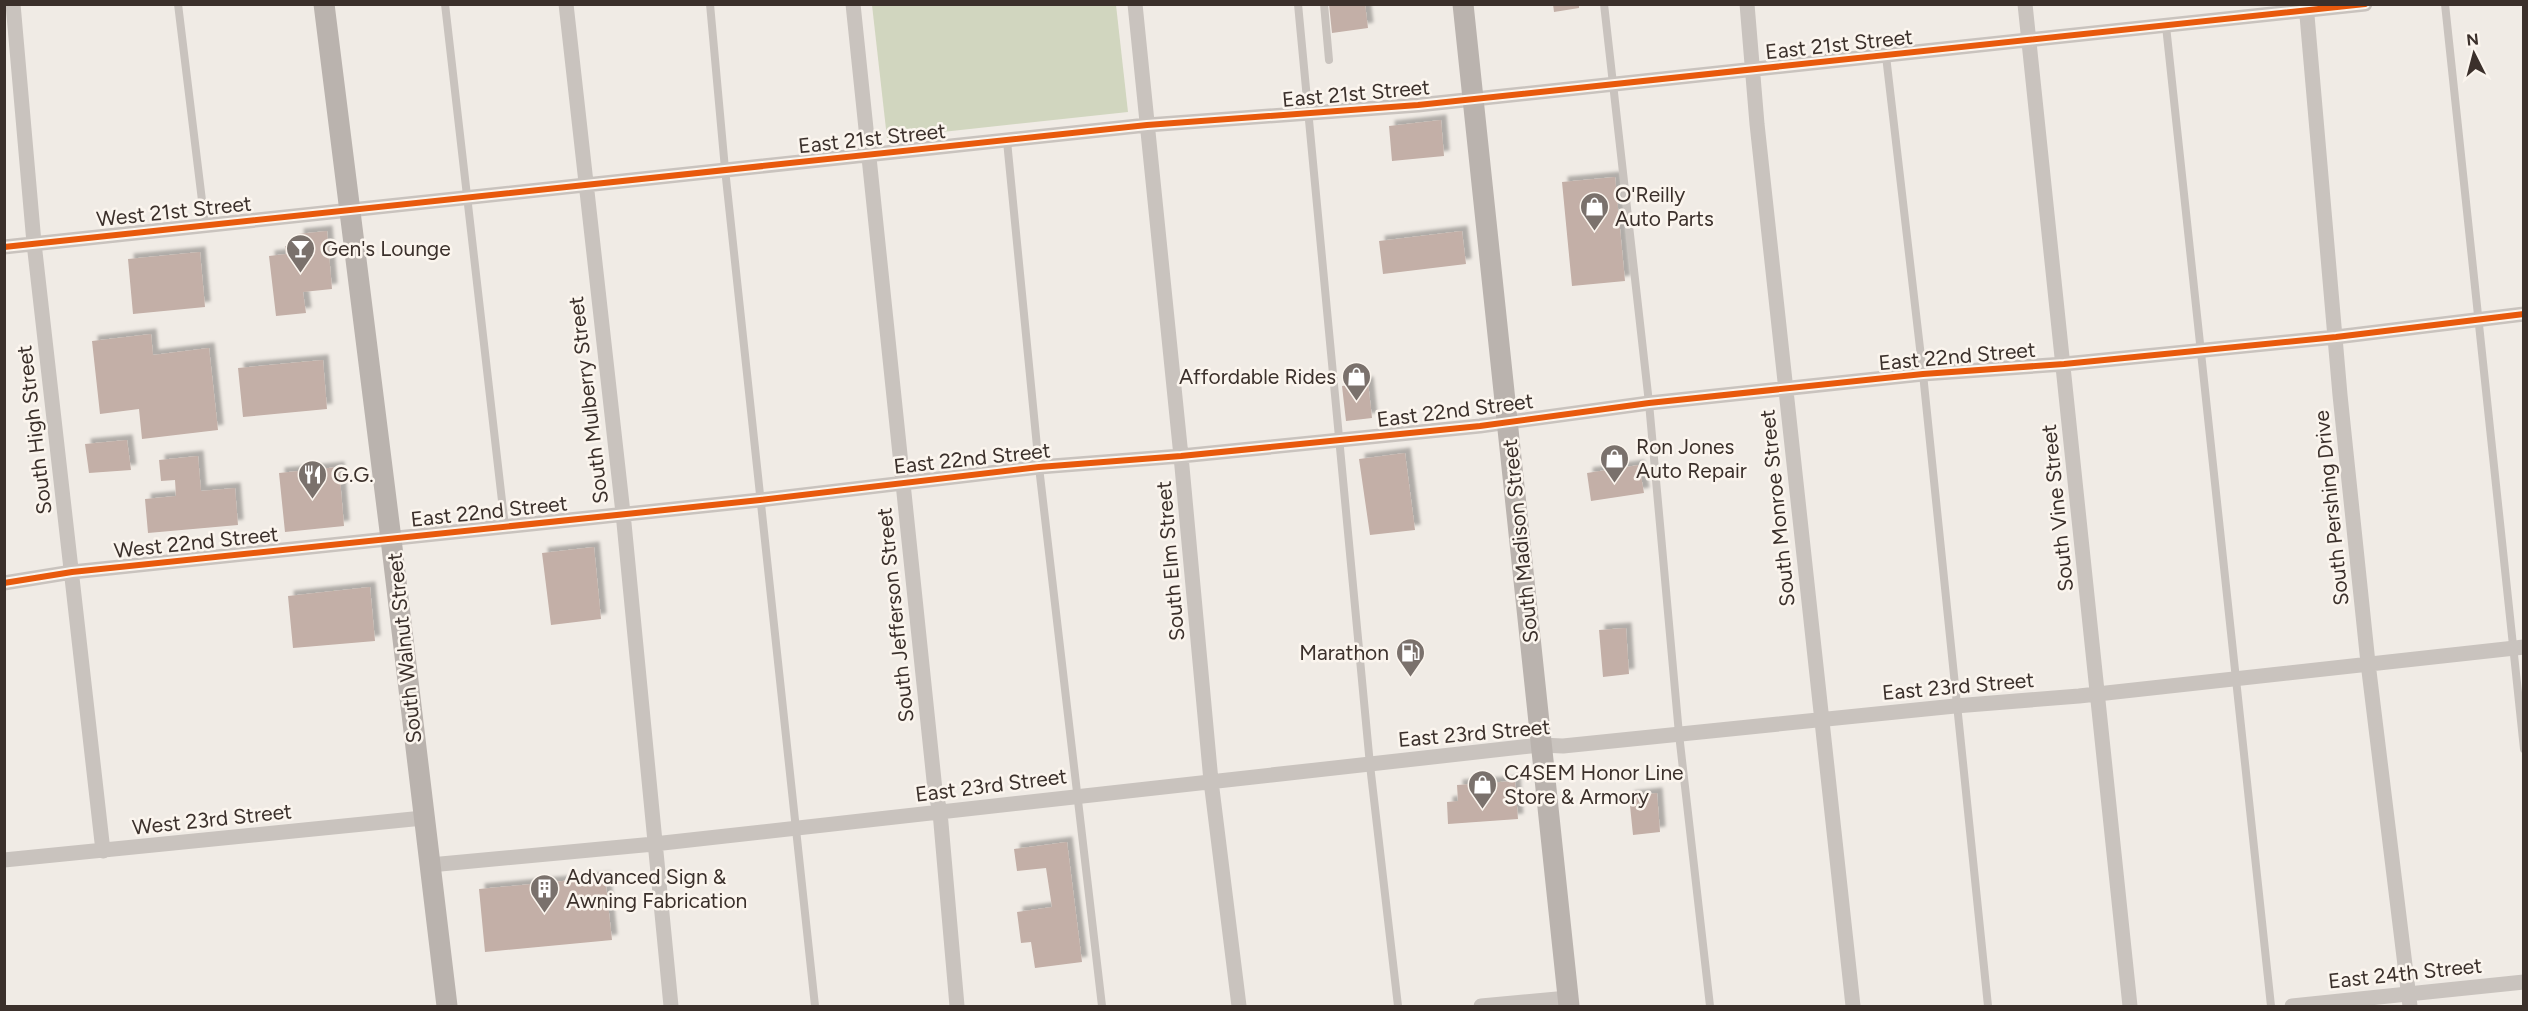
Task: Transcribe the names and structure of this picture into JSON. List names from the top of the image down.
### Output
{
  "streets": {
    "main road": ["South Madison Street", "South Walnut Street"],
    "street": [
      "East 21st Street",
      "West 21st Street",
      "East 22nd Street",
      "South Mulberry Street",
      "South High Street",
      "South Monroe Street",
      "South Vine Street",
      "South Pershing Drive",
      "West 22nd Street",
      "South Elm Street",
      "South Jefferson Street",
      "East 23rd Street",
      "West 23rd Street",
      "East 24th Street"
    ]
  },
  "crossings": [
    ["East 21st Street", "West 21st Street"],
    ["East 21st Street", "South Mulberry Street"],
    ["East 21st Street", "South Monroe Street"],
    ["East 21st Street", "South Vine Street"],
    ["East 21st Street", "South Pershing Drive"],
    ["East 21st Street", "South Madison Street"],
    ["East 21st Street", "South Elm Street"],
    ["East 21st Street", "South Jefferson Street"],
    ["East 21st Street", "South Walnut Street"],
    ["West 21st Street", "South High Street"],
    ["West 21st Street", "South Walnut Street"],
    ["East 22nd Street", "South Mulberry Street"],
    ["East 22nd Street", "South Monroe Street"],
    ["East 22nd Street", "South Vine Street"],
    ["East 22nd Street", "South Pershing Drive"],
    ["East 22nd Street", "South Madison Street"],
    ["East 22nd Street", "West 22nd Street"],
    ["East 22nd Street", "South Elm Street"],
    ["East 22nd Street", "South Jefferson Street"],
    ["East 22nd Street", "South Walnut Street"],
    ["South Mulberry Street", "East 23rd Street"],
    ["South High Street", "West 22nd Street"],
    ["South High Street", "West 23rd Street"],
    ["South Monroe Street", "East 23rd Street"],
    ["South Vine Street", "East 23rd Street"],
    ["South Pershing Drive", "East 23rd Street"],
    ["South Pershing Drive", "East 24th Street"],
    ["South Madison Street", "East 23rd Street"],
    ["West 22nd Street", "South Walnut Street"],
    ["South Elm Street", "East 23rd Street"],
    ["South Jefferson Street", "East 23rd Street"],
    ["South Walnut Street", "East 23rd Street"],
    ["South Walnut Street", "West 23rd Street"]
  ],
  "places": {
    "shop": [
      "O'Reilly Auto Parts",
      "Affordable Rides",
      "Ron Jones Auto Repair",
      "C4SEM Honor Line Store & Armory"
    ],
    "bar": ["Gen's Lounge"],
    "restaurant": ["G.G."],
    "fuel station": ["Marathon"],
    "building": ["Advanced Sign & Awning Fabrication"]
  },
  "north": "top"
}
